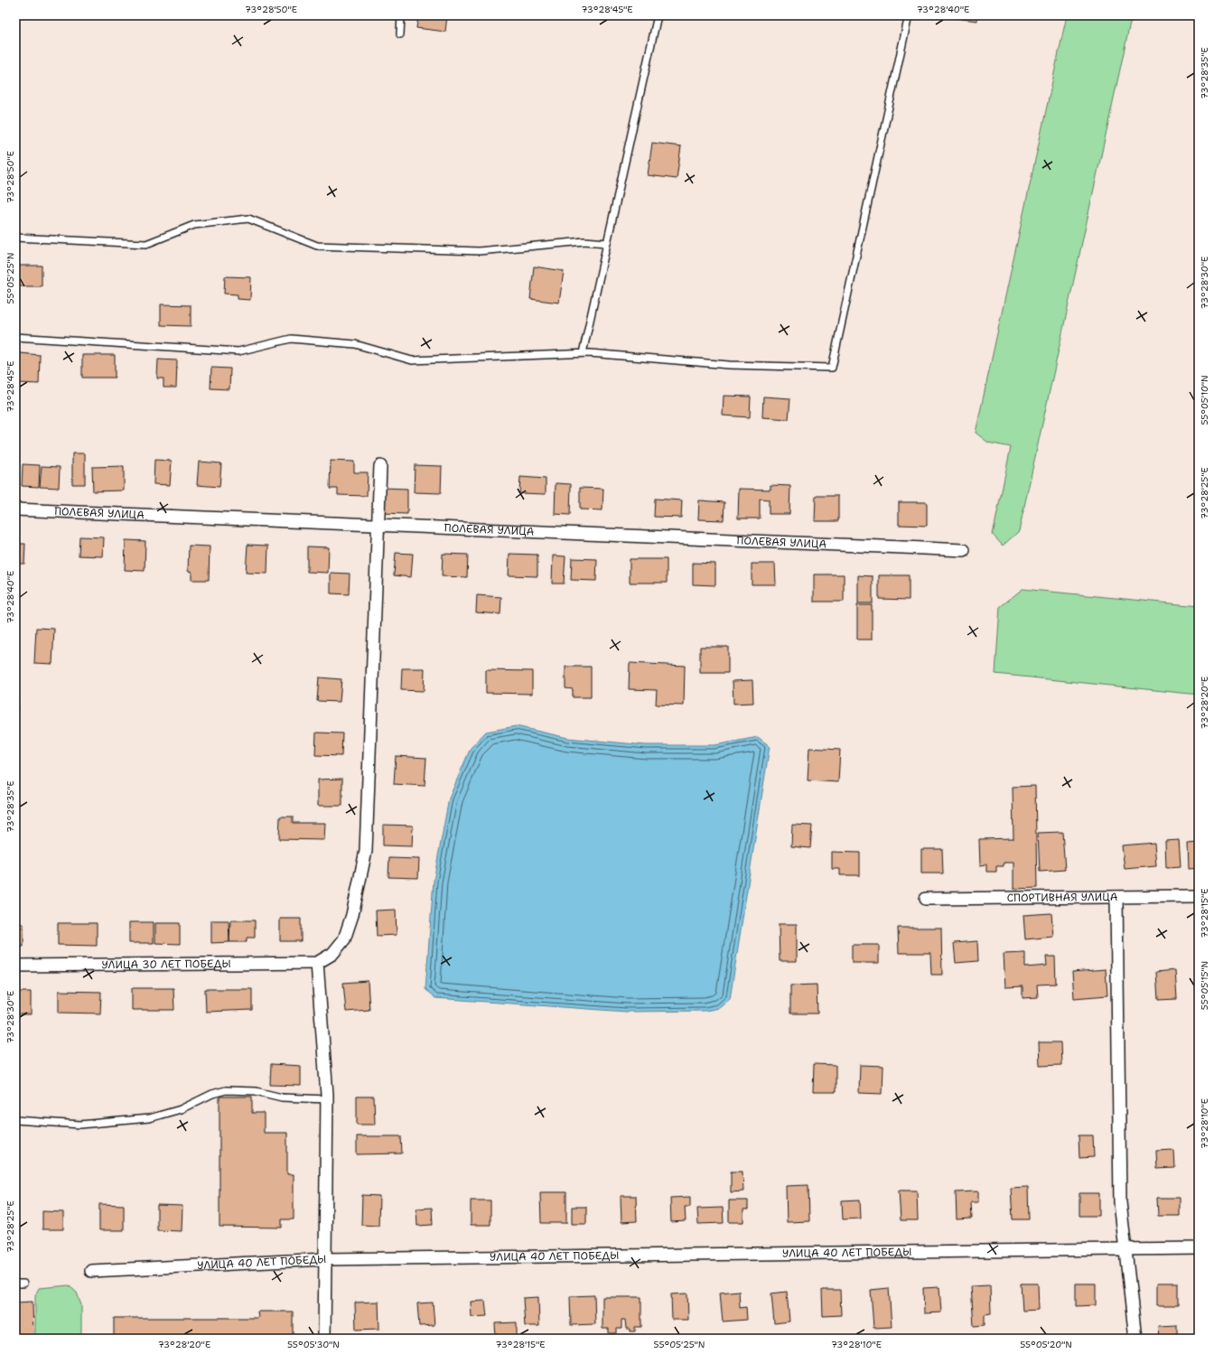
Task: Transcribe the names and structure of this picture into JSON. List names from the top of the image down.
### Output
{
  "streets": {
    "street": [
      "ПОЛЕВАЯ УЛИЦА",
      "СПОРТИВНАЯ УЛИЦА",
      "УЛИЦА 30 ЛЕТ ПОБЕДЫ",
      "УЛИЦА 40 ЛЕТ ПОБЕДЫ"
    ]
  },
  "coordinates": [
    "73°28'50\"E",
    "73°28'45\"E",
    "73°28'40\"E",
    "73°28'35\"E",
    "55°05'25\"N",
    "73°28'30\"E",
    "55°05'10\"N",
    "73°28'25\"E",
    "73°28'20\"E",
    "73°28'15\"E",
    "55°05'15\"N",
    "73°28'10\"E",
    "55°05'30\"N",
    "55°05'20\"N"
  ]
}
